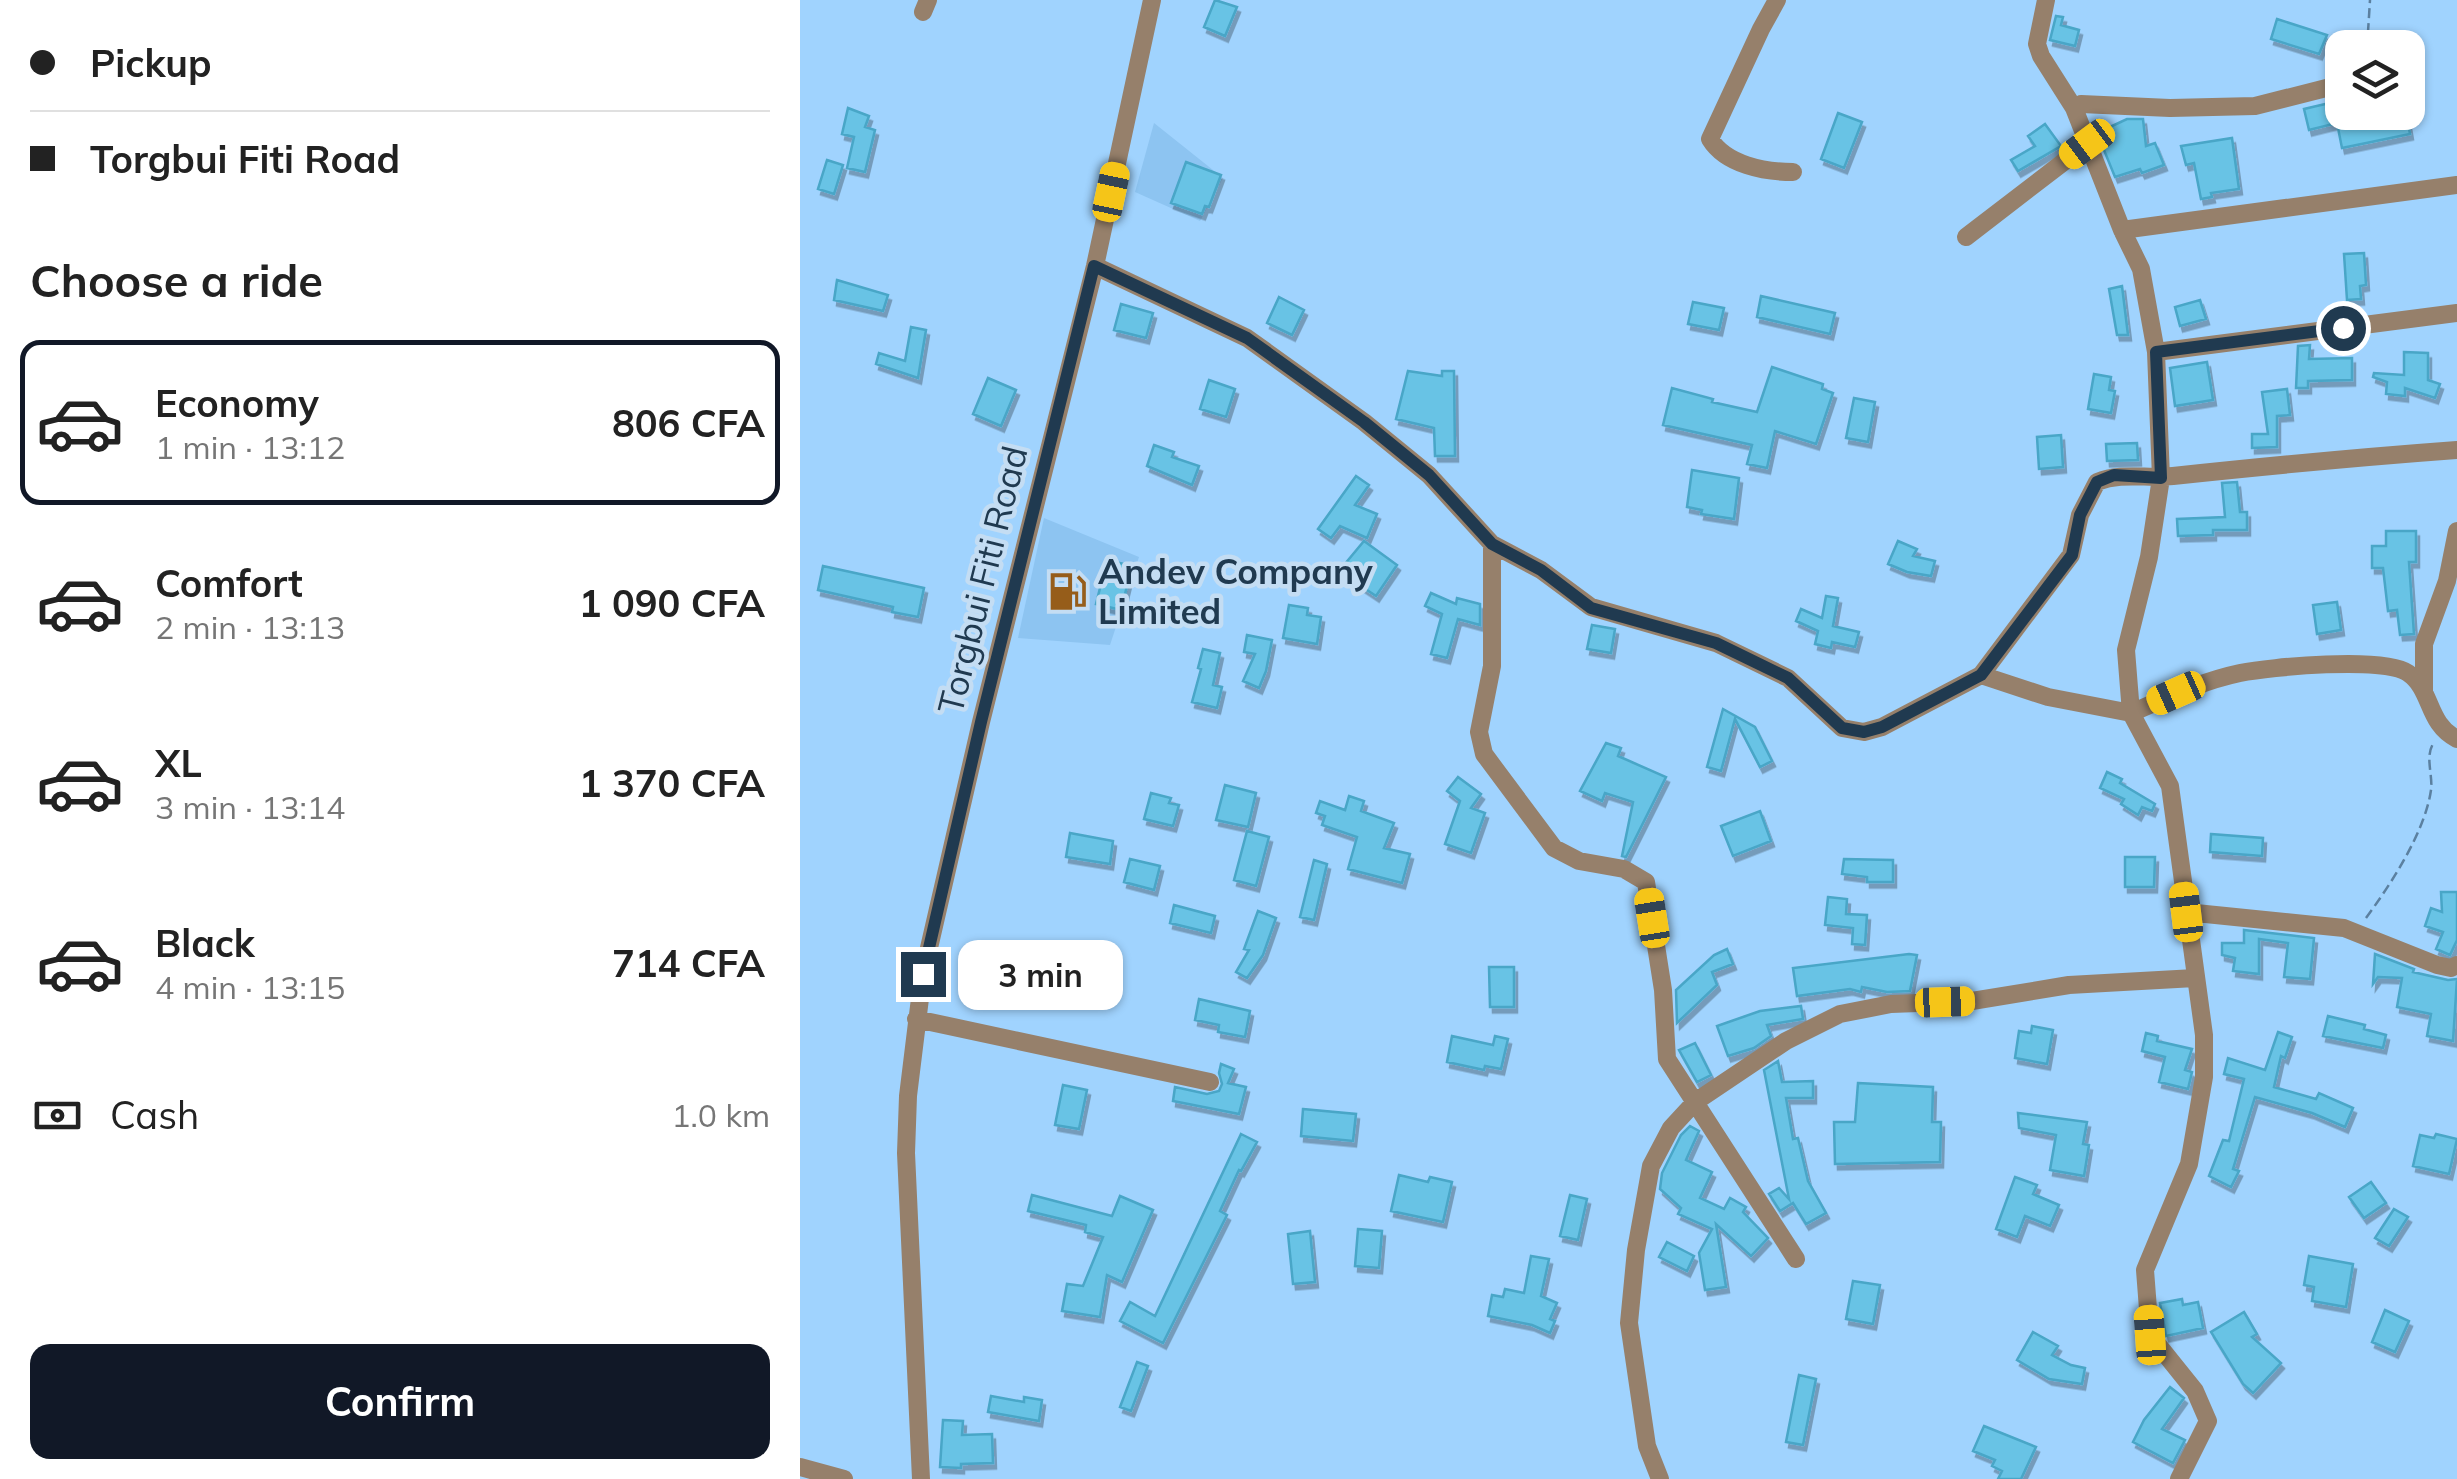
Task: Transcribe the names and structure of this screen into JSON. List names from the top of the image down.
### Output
{
  "streets": {
    "street": ["Torgbui Fiti Road"]
  },
  "places": {
    "fuel station": ["Andev Company Limited"]
  },
  "page": {
    "banner": ["Pickup", "Torgbui Fiti Road"],
    "heading": "Choose a ride",
    "list": [
      {
        "name": "Economy",
        "note": "1 min · 13:12",
        "value": "806 CFA"
      },
      {
        "name": "Comfort",
        "note": "2 min · 13:13",
        "value": "1 090 CFA"
      },
      {
        "name": "XL",
        "note": "3 min · 13:14",
        "value": "1 370 CFA"
      },
      {
        "name": "Black",
        "note": "4 min · 13:15",
        "value": "714 CFA"
      }
    ],
    "bubble": "3 min",
    "pay": ["Cash", "1.0 km"],
    "buttons": "Confirm"
  }
}
